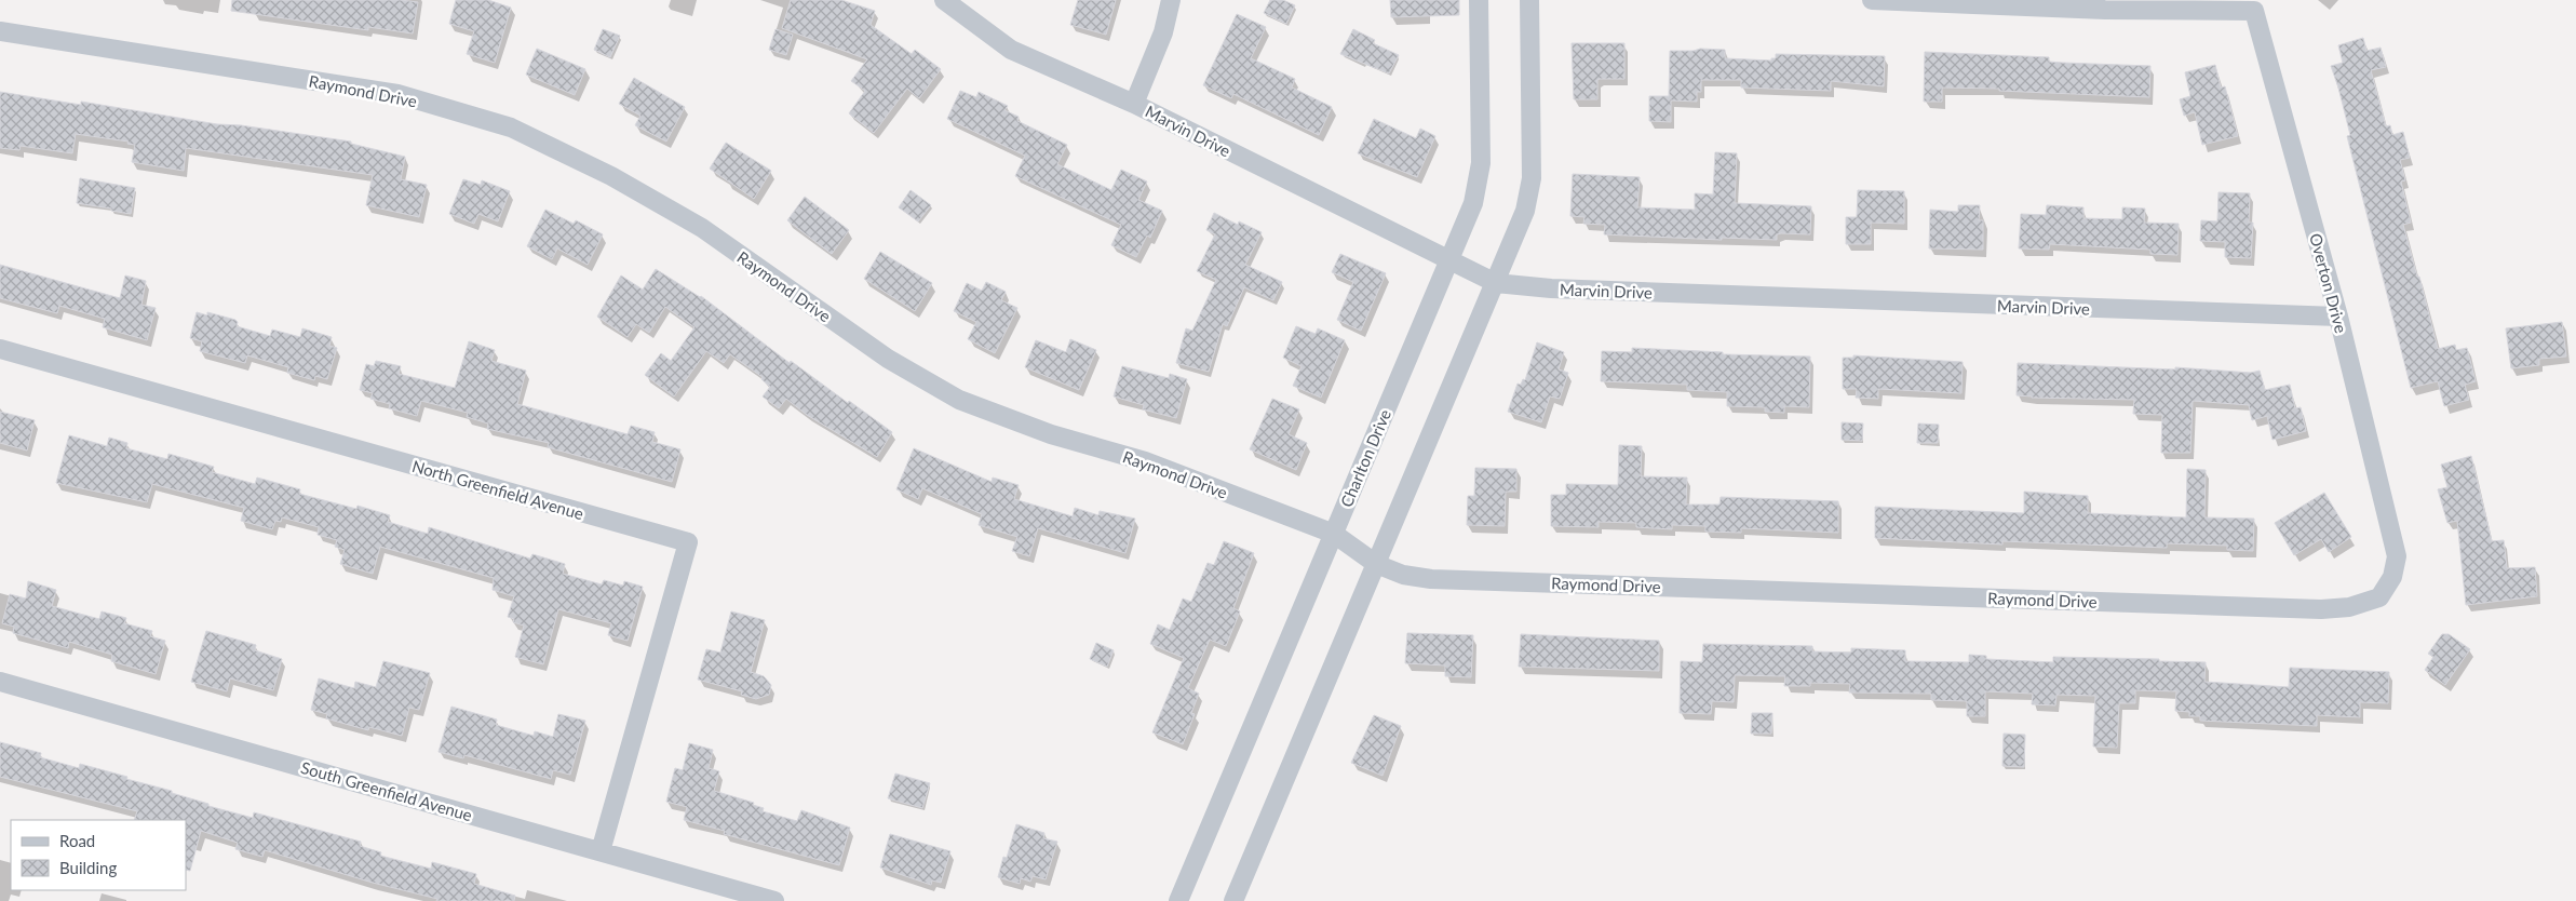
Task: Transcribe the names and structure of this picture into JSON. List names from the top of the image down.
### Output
{
  "streets": {
    "street": [
      "Raymond Drive",
      "Marvin Drive",
      "Overton Drive",
      "Charlton Drive",
      "North Greenfield Avenue",
      "South Greenfield Avenue"
    ]
  },
  "crossings": [
    ["Raymond Drive", "Overton Drive"],
    ["Raymond Drive", "Charlton Drive"],
    ["Marvin Drive", "Overton Drive"],
    ["Marvin Drive", "Charlton Drive"],
    ["North Greenfield Avenue", "South Greenfield Avenue"]
  ],
  "legend": ["Road", "Building"]
}
